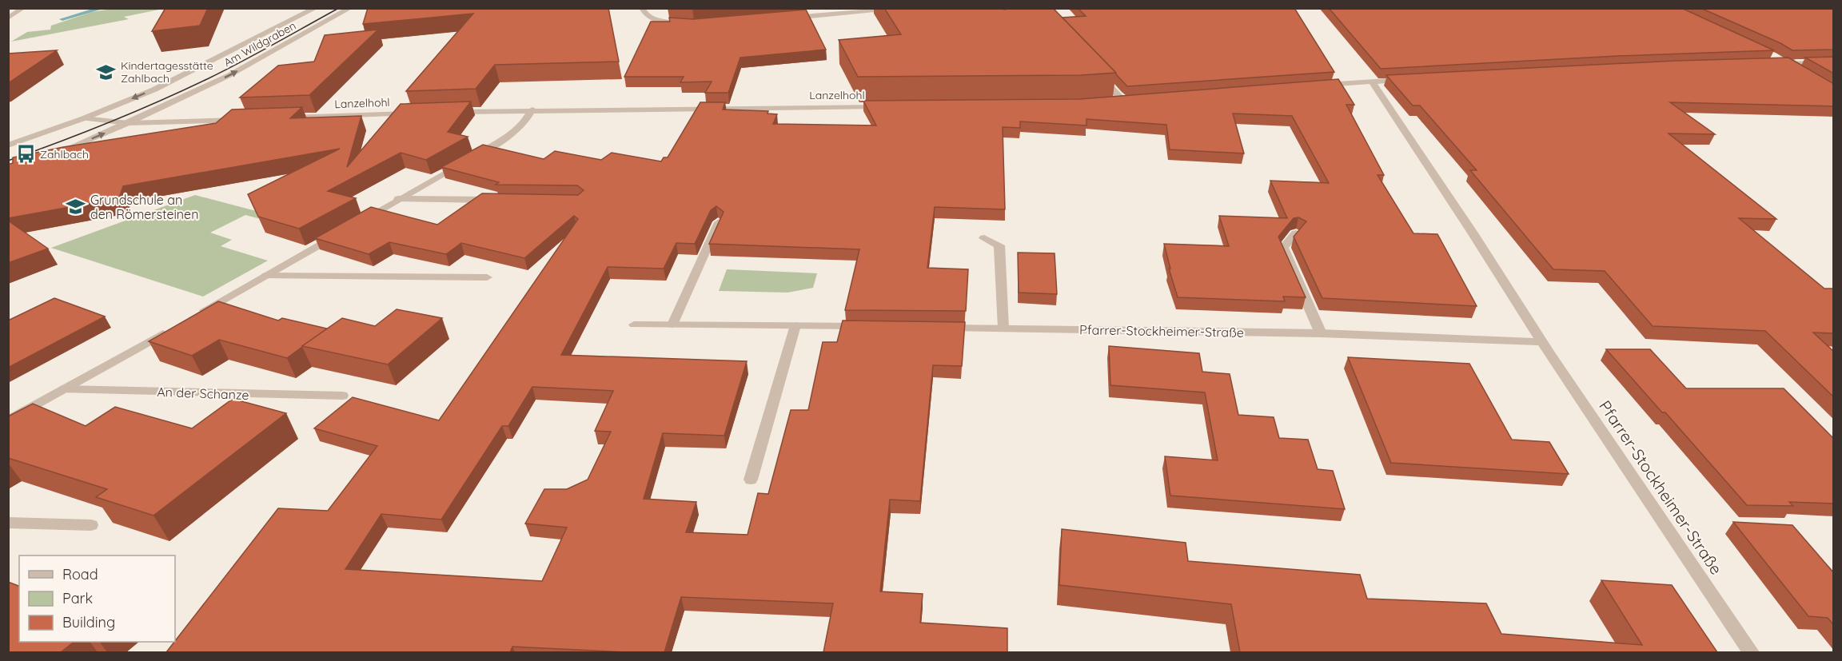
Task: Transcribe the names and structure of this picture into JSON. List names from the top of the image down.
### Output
{
  "streets": {
    "street": [
      "Am Wildgraben",
      "Lanzelhohl",
      "Pfarrer-Stockheimer-Straße",
      "An der Schanze"
    ]
  },
  "places": {
    "school or university": ["Kindertagesstätte Zahlbach", "Grundschule an den Römersteinen"],
    "bus stop": ["Zahlbach"]
  },
  "legend": ["Road", "Park", "Building"]
}
